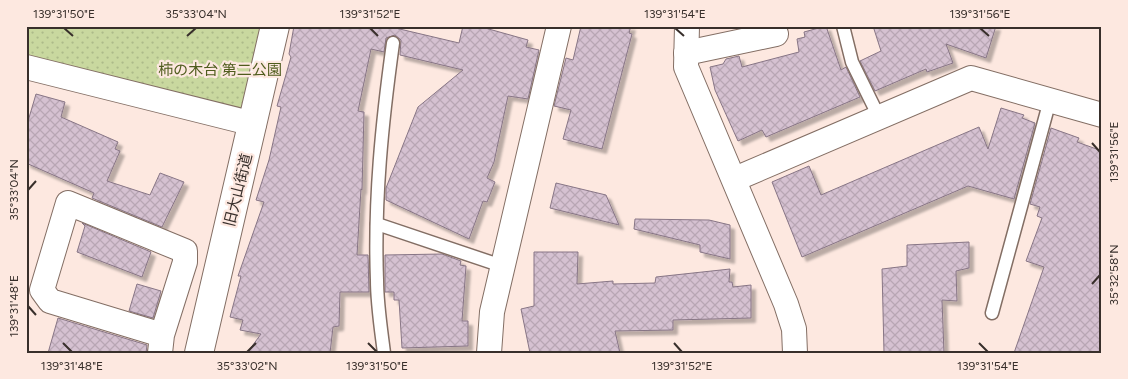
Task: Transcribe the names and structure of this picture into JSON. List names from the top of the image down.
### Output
{
  "streets": {
    "street": ["旧大山街道"]
  },
  "parks": ["柿の木台 第二公園"],
  "coordinates": [
    "139°31'50\"E",
    "35°33'04\"N",
    "139°31'52\"E",
    "139°31'54\"E",
    "139°31'56\"E",
    "35°32'58\"N",
    "139°31'48\"E",
    "35°33'02\"N"
  ]
}
